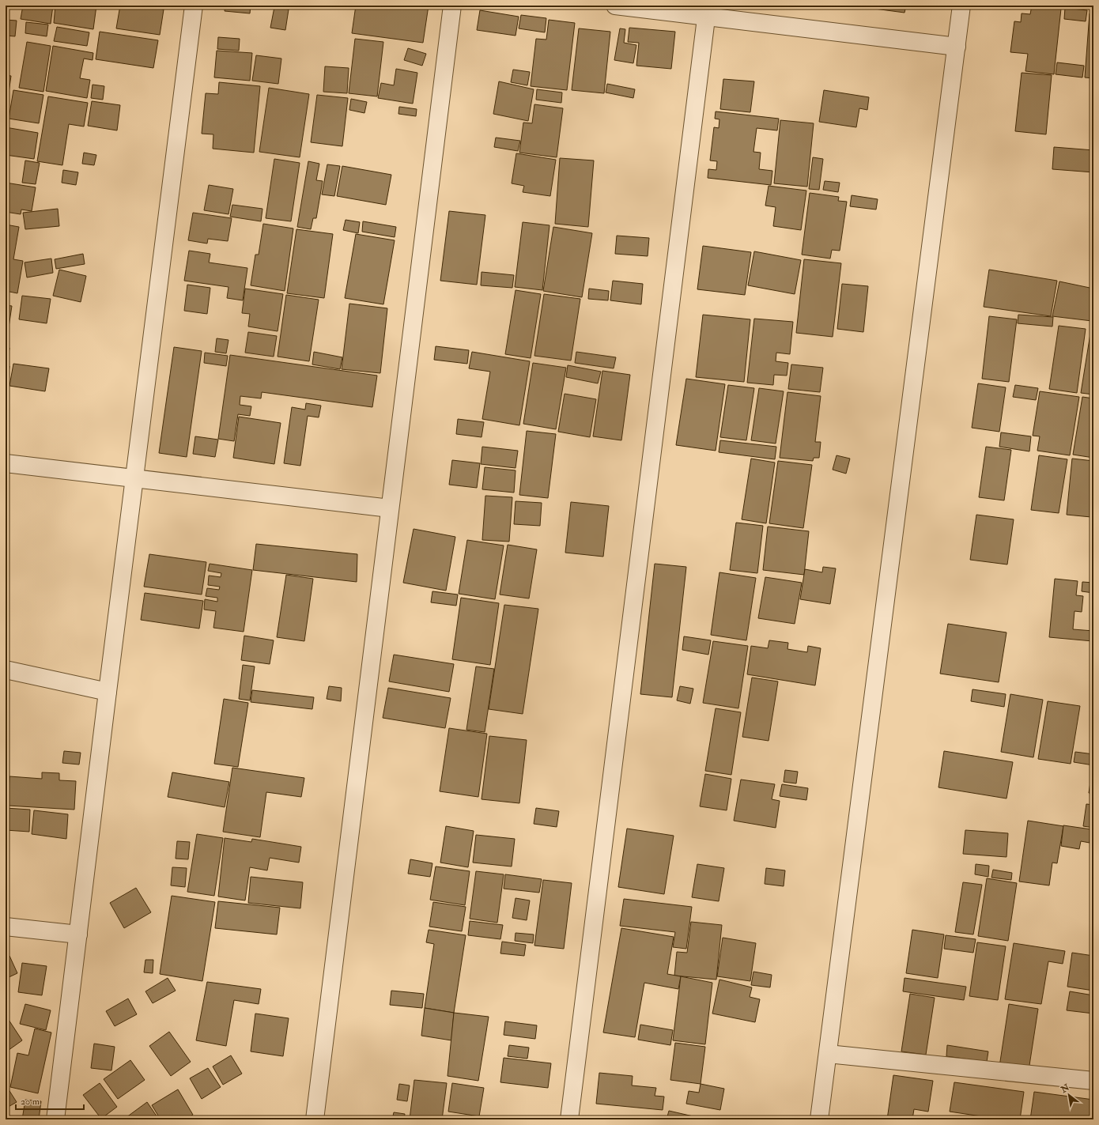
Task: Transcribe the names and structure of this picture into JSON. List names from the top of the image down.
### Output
{
  "scale_bar": "20 m",
  "north": "top left"
}
